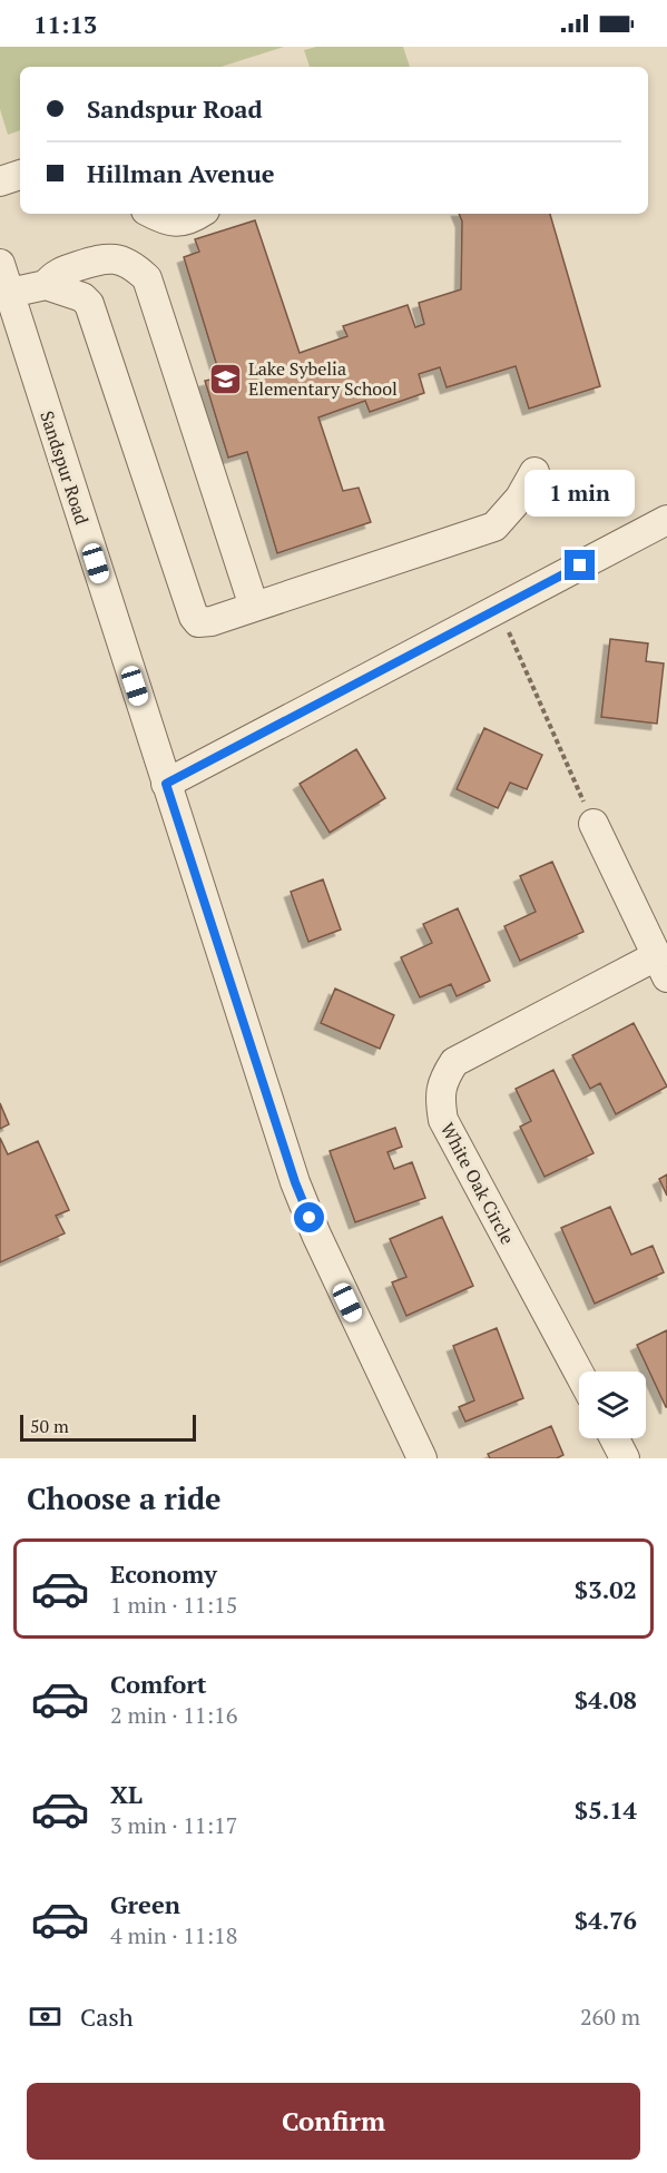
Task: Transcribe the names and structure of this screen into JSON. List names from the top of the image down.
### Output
{
  "streets": {
    "street": ["Sandspur Road", "White Oak Circle"]
  },
  "places": {
    "school or university": ["Lake Sybelia Elementary School"]
  },
  "scale_bar": "50 m",
  "page": {
    "status": "11:13",
    "banner": ["Sandspur Road", "Hillman Avenue"],
    "bubble": "1 min",
    "scale": "50 m",
    "heading": "Choose a ride",
    "list": [
      {
        "name": "Economy",
        "note": "1 min · 11:15",
        "value": "$3.02"
      },
      {
        "name": "Comfort",
        "note": "2 min · 11:16",
        "value": "$4.08"
      },
      {
        "name": "XL",
        "note": "3 min · 11:17",
        "value": "$5.14"
      },
      {
        "name": "Green",
        "note": "4 min · 11:18",
        "value": "$4.76"
      }
    ],
    "pay": ["Cash", "260 m"],
    "buttons": "Confirm"
  }
}
